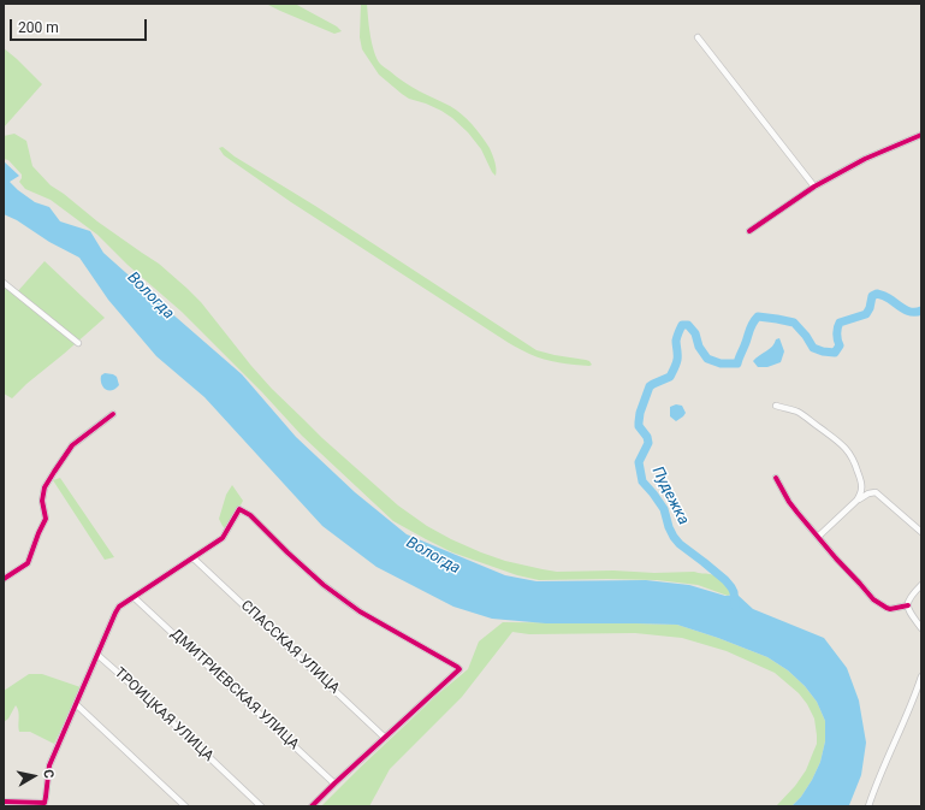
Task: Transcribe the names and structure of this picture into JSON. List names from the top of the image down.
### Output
{
  "streets": {
    "street": ["СПАССКАЯ УЛИЦА", "ДМИТРИЕВСКАЯ УЛИЦА", "ТРОИЦКАЯ УЛИЦА"]
  },
  "water": ["Вологда", "Пудежка"],
  "scale_bar": "200 m",
  "north": "right"
}
